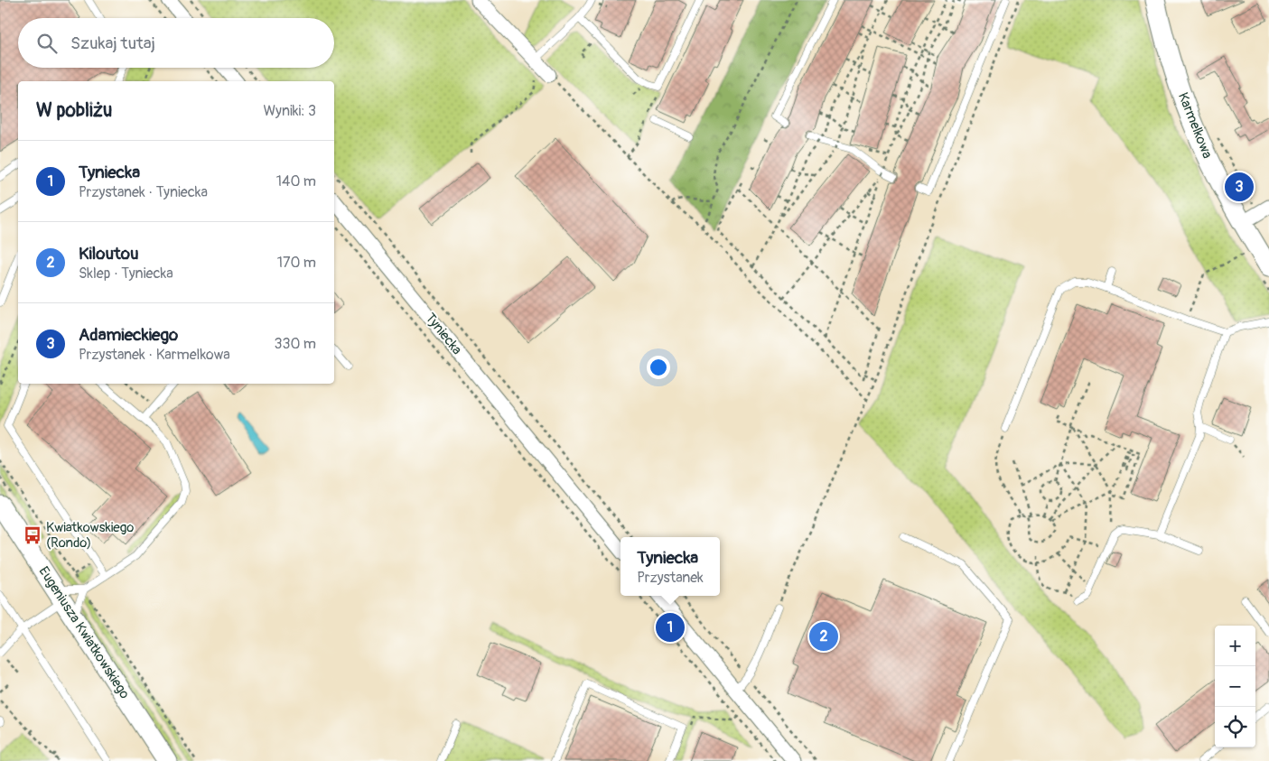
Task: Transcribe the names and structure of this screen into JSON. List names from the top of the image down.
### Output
{
  "streets": {
    "main road": ["Karmelkowa", "Eugeniusza Kwiatkowskiego"],
    "street": ["Tyniecka"]
  },
  "places": {
    "bus stop": ["Kwiatkowskiego (Rondo)"]
  },
  "page": {
    "search": "Szukaj tutaj",
    "heading": ["W pobliżu", "Wyniki: 3"],
    "list": [
      {
        "mark": "1",
        "name": "Tyniecka",
        "note": "Przystanek · Tyniecka",
        "value": "140 m"
      },
      {
        "mark": "2",
        "name": "Kiloutou",
        "note": "Sklep · Tyniecka",
        "value": "170 m"
      },
      {
        "mark": "3",
        "name": "Adamieckiego",
        "note": "Przystanek · Karmelkowa",
        "value": "330 m"
      }
    ],
    "pins": ["3", "1", "2"],
    "popup": ["Tyniecka", "Przystanek"],
    "map_buttons": ["+", "−"]
  }
}
